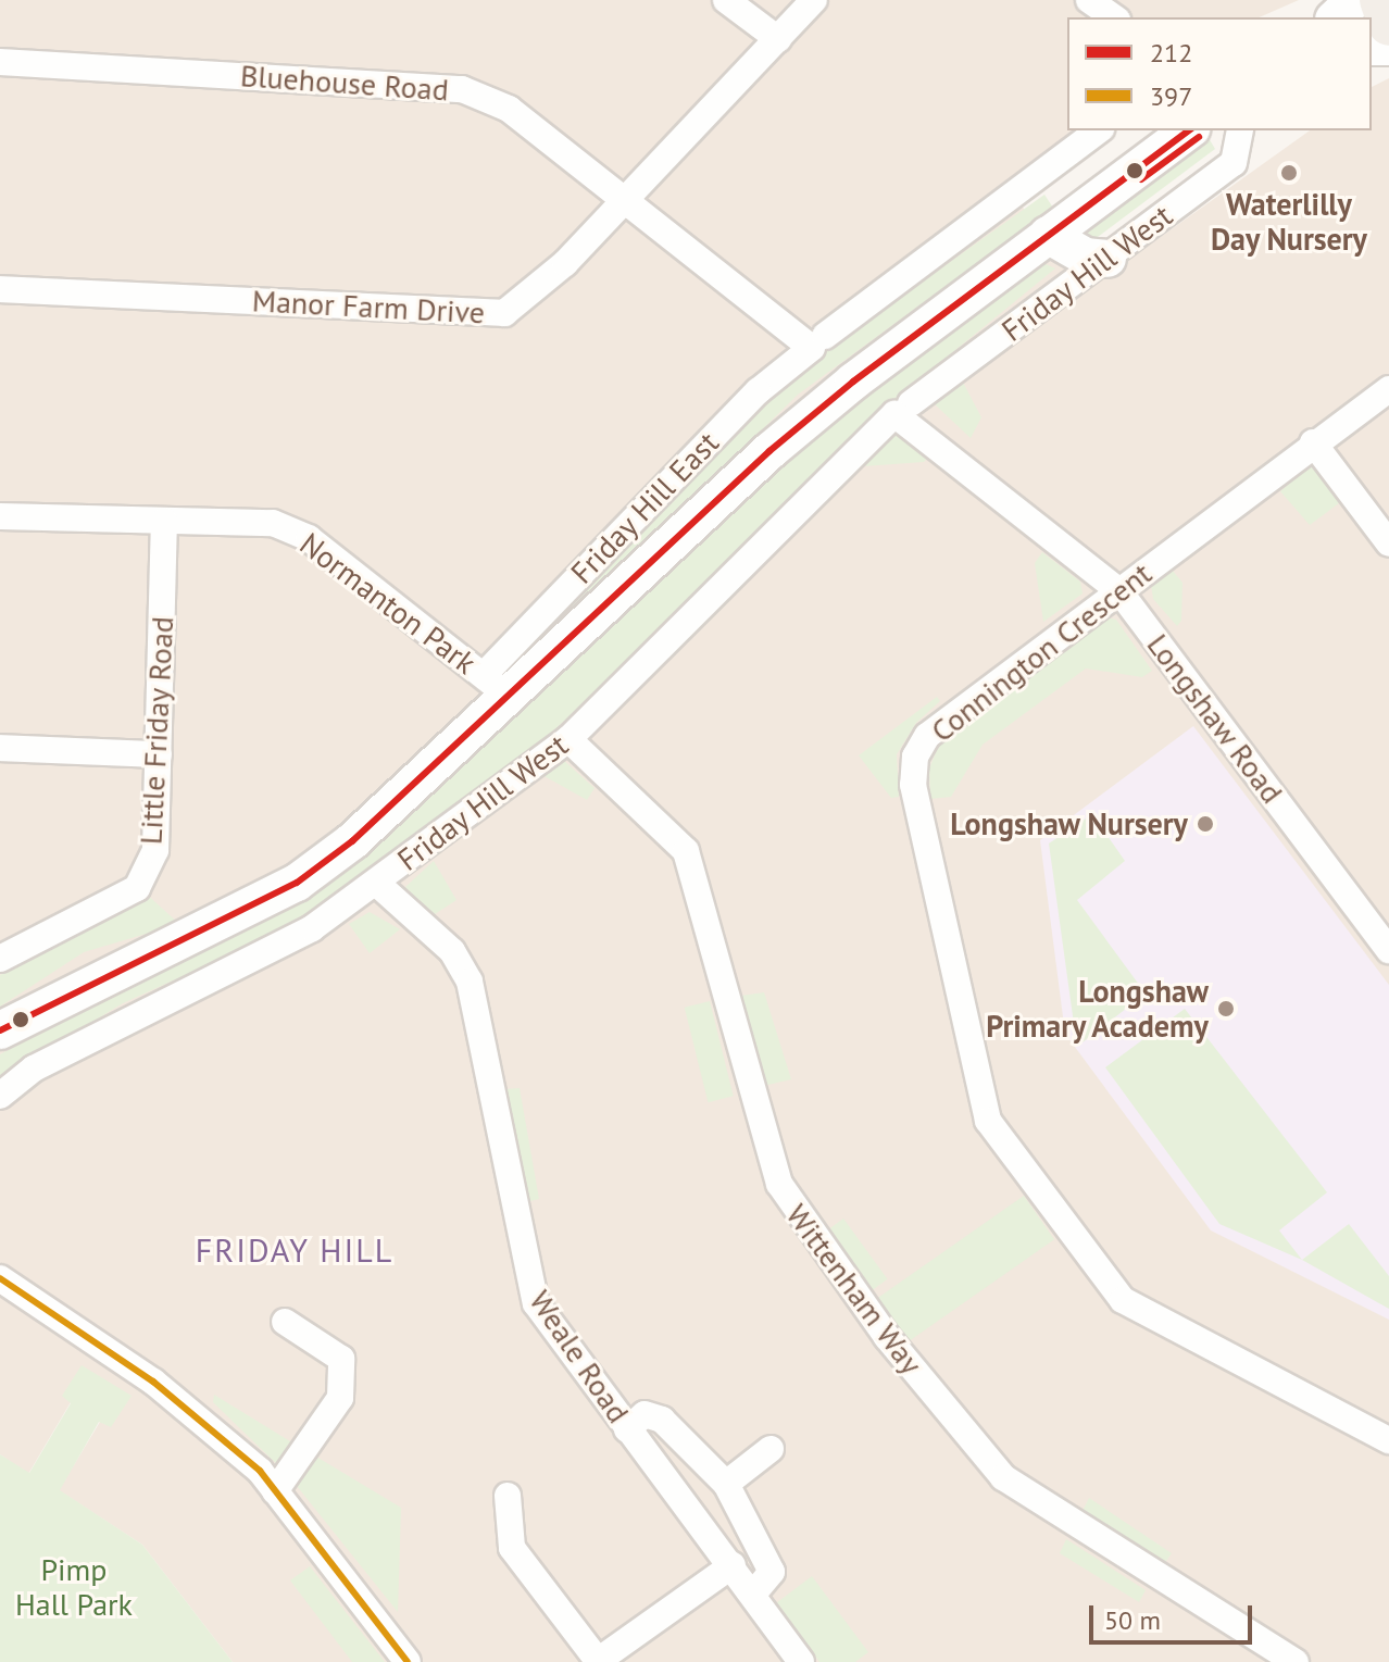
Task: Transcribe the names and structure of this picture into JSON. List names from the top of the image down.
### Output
{
  "streets": {
    "street": [
      "Bluehouse Road",
      "Friday Hill West",
      "Manor Farm Drive",
      "Friday Hill East",
      "Normanton Park",
      "Connington Crescent",
      "Longshaw Road",
      "Little Friday Road",
      "Wittenham Way",
      "Weale Road"
    ]
  },
  "crossings": [
    ["Bluehouse Road", "Manor Farm Drive"],
    ["Bluehouse Road", "Friday Hill East"],
    ["Friday Hill West", "Longshaw Road"],
    ["Friday Hill West", "Wittenham Way"],
    ["Friday Hill West", "Weale Road"],
    ["Friday Hill East", "Normanton Park"],
    ["Normanton Park", "Little Friday Road"],
    ["Connington Crescent", "Longshaw Road"]
  ],
  "districts": ["FRIDAY HILL"],
  "parks": ["Pimp Hall Park"],
  "places": ["Waterlilly Day Nursery", "Longshaw Nursery", "Longshaw Primary Academy"],
  "lines": ["transit line 212", "transit line 397"],
  "legend": ["212", "397"],
  "scale_bar": "50 m"
}
